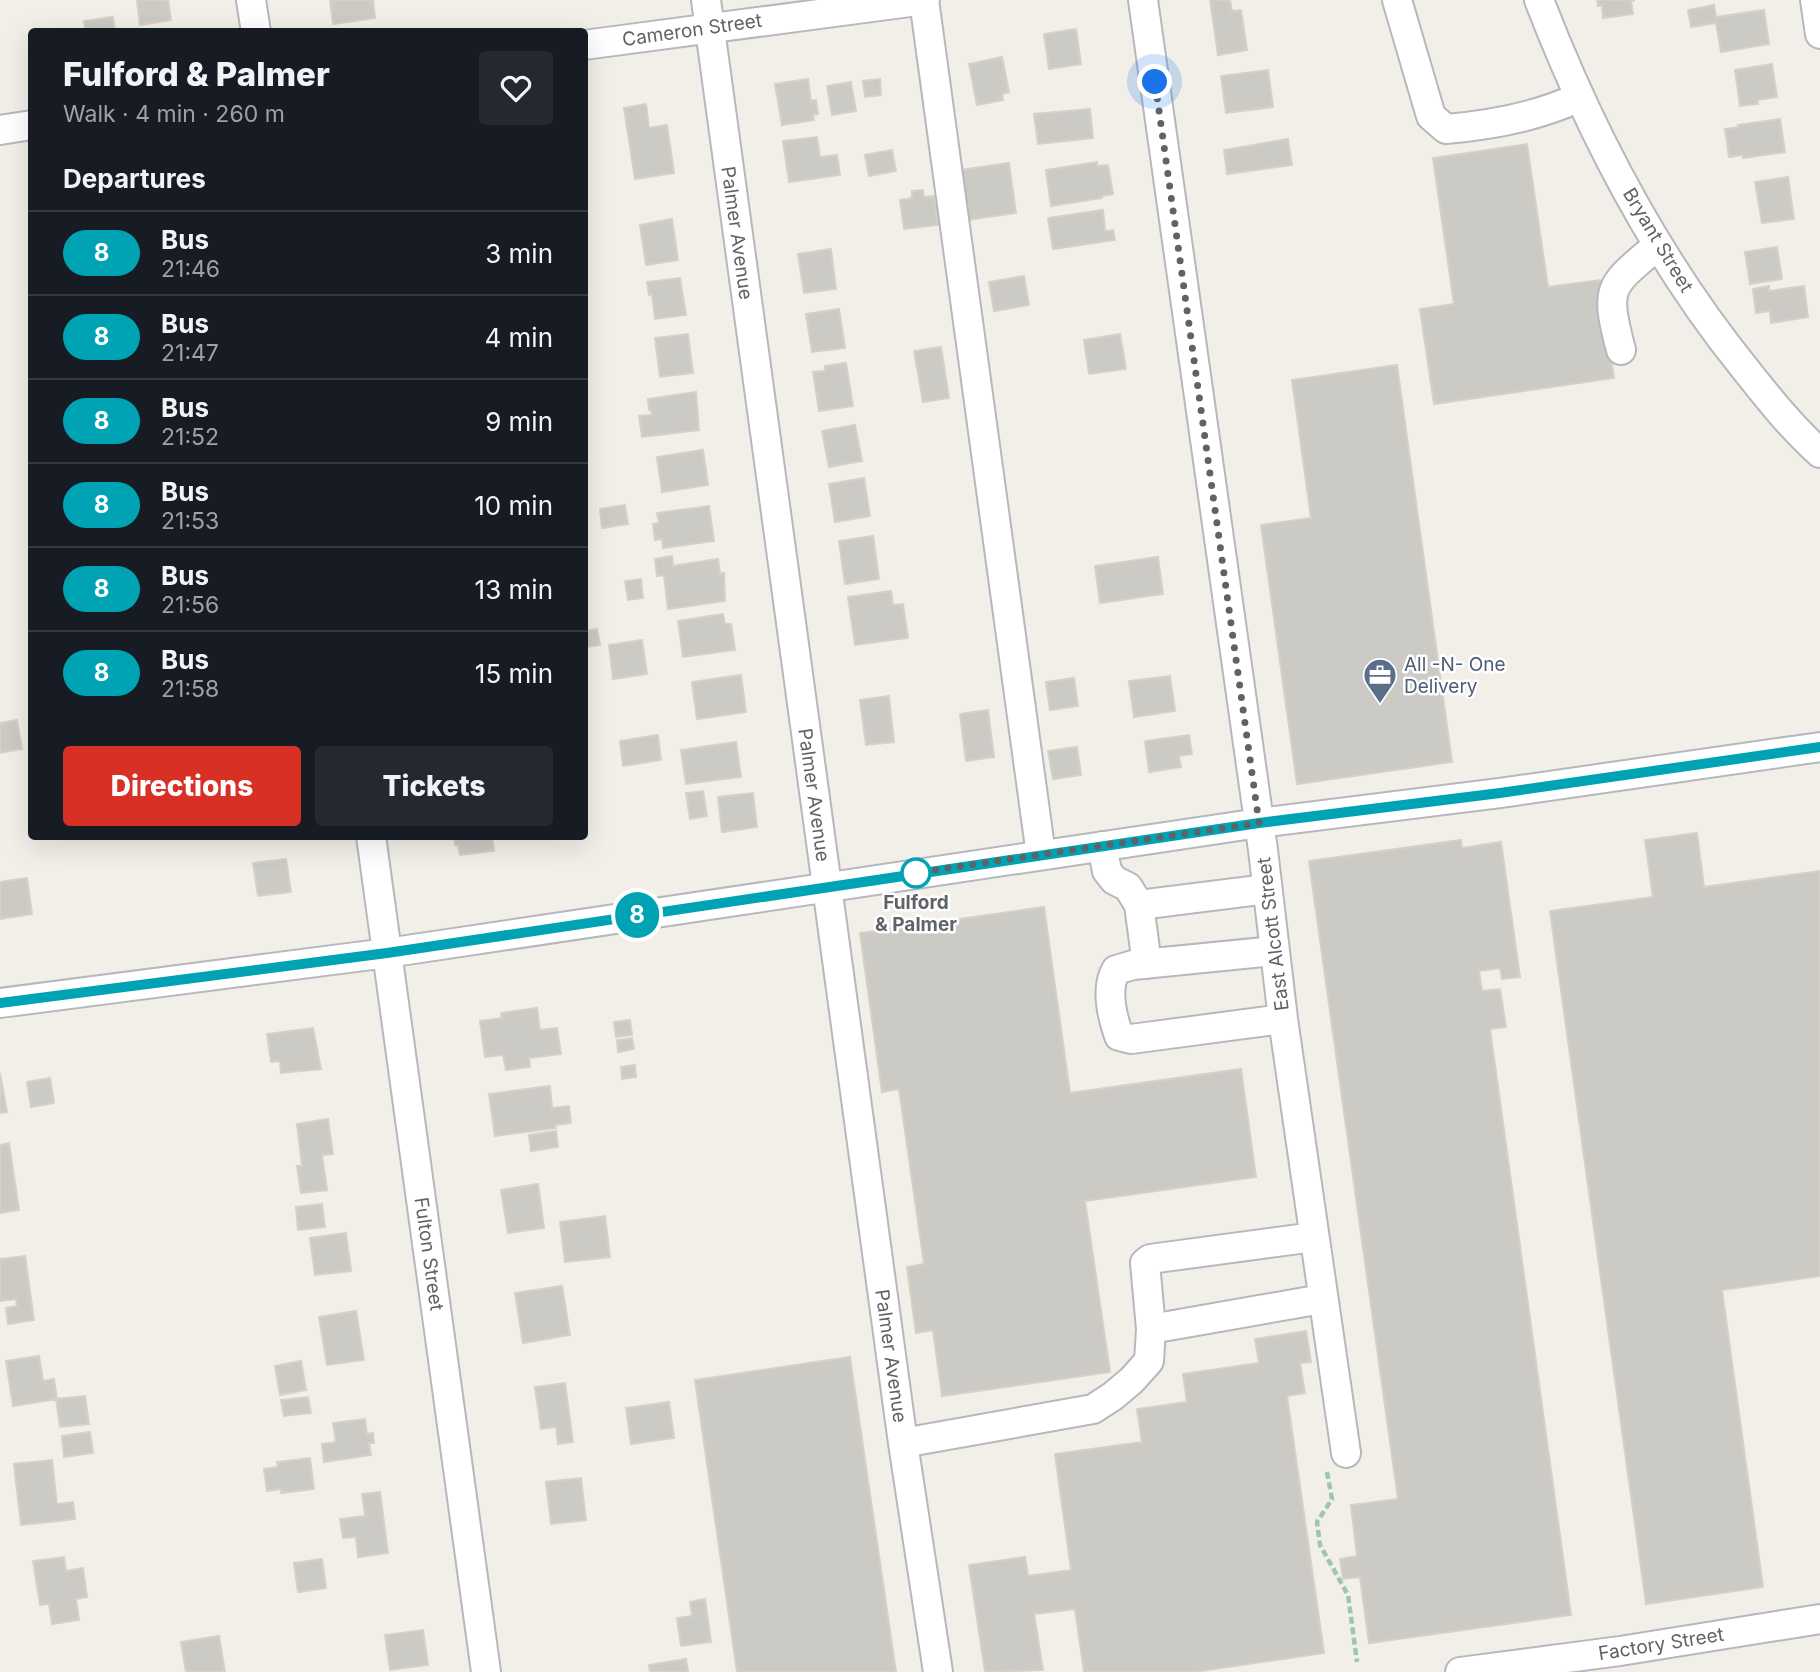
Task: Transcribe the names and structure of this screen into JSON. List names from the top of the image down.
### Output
{
  "streets": {
    "street": [
      "Cameron Street",
      "Palmer Avenue",
      "Bryant Street",
      "East Alcott Street",
      "Fulton Street",
      "Factory Street"
    ]
  },
  "crossings": [
    ["Cameron Street", "Palmer Avenue"]
  ],
  "places": {
    "office": ["All -N- One Delivery"],
    "other": ["Fulford & Palmer"]
  },
  "lines": ["bus line 8"],
  "page": {
    "on_map": "8",
    "heading": [
      ["Fulford & Palmer", "Walk · 4 min · 260 m"],
      "Departures"
    ],
    "list": [
      {
        "mark": "8",
        "name": "Bus",
        "note": "21:46",
        "value": "3 min"
      },
      {
        "mark": "8",
        "name": "Bus",
        "note": "21:47",
        "value": "4 min"
      },
      {
        "mark": "8",
        "name": "Bus",
        "note": "21:52",
        "value": "9 min"
      },
      {
        "mark": "8",
        "name": "Bus",
        "note": "21:53",
        "value": "10 min"
      },
      {
        "mark": "8",
        "name": "Bus",
        "note": "21:56",
        "value": "13 min"
      },
      {
        "mark": "8",
        "name": "Bus",
        "note": "21:58",
        "value": "15 min"
      }
    ],
    "buttons": ["Directions", "Tickets"]
  }
}
